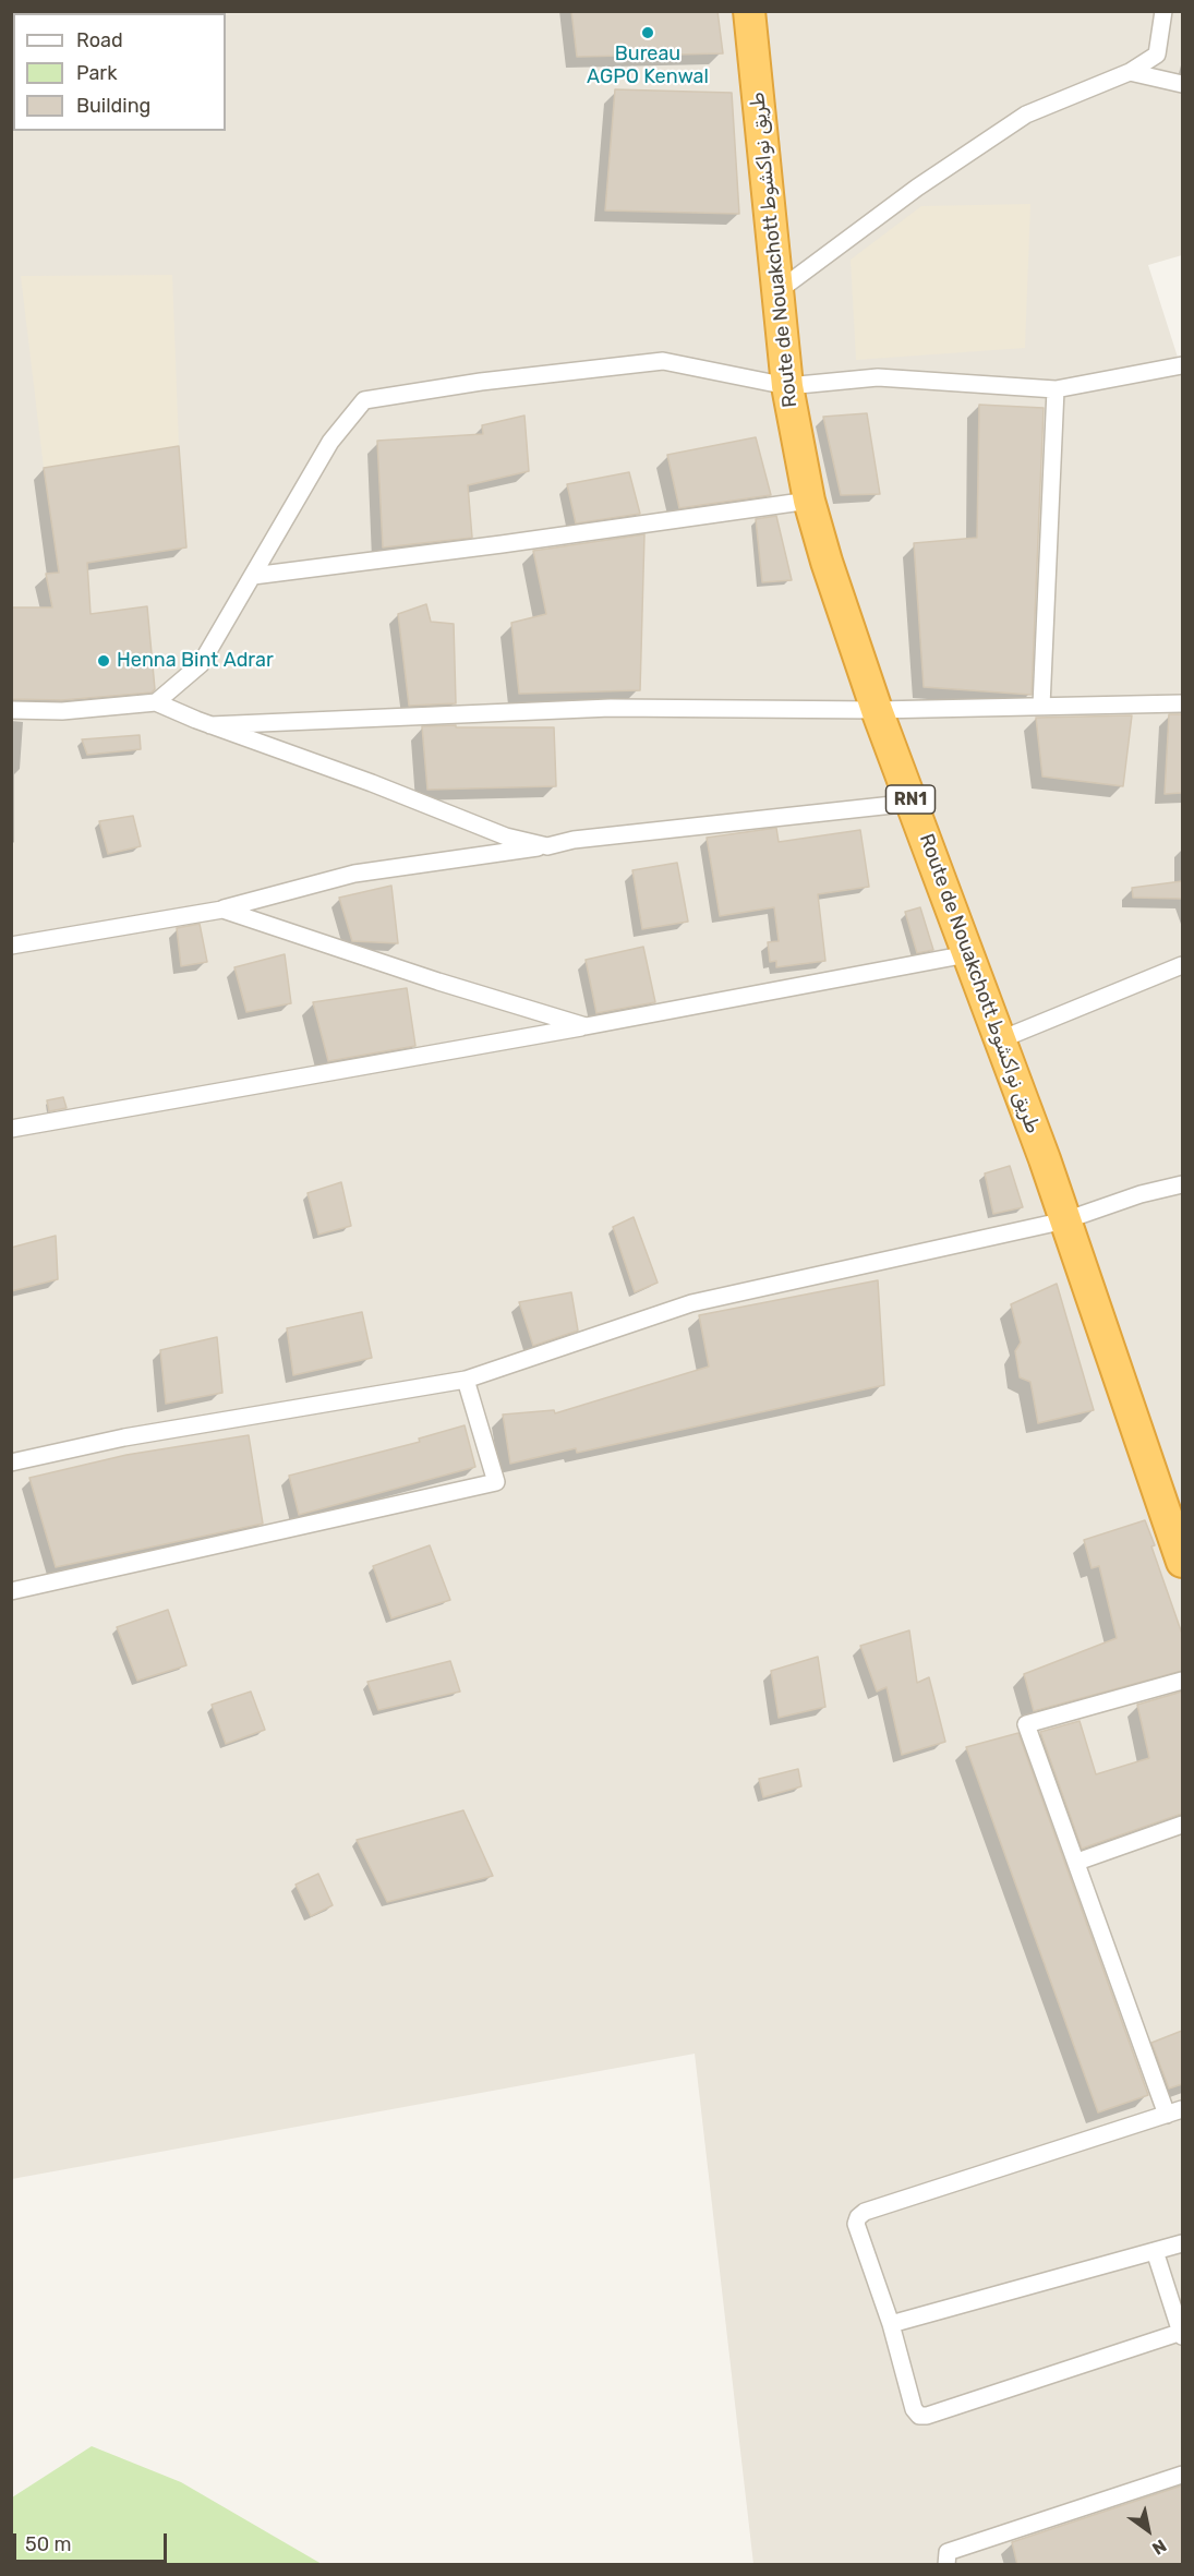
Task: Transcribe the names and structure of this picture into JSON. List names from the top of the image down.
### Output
{
  "streets": {
    "highway": ["Route de Nouakchott طريق نواكشوط", "RN1"]
  },
  "places": ["Bureau AGPO Kenwal", "Henna Bint Adrar"],
  "legend": ["Road", "Park", "Building"],
  "scale_bar": "50 m",
  "north": "bottom right"
}
